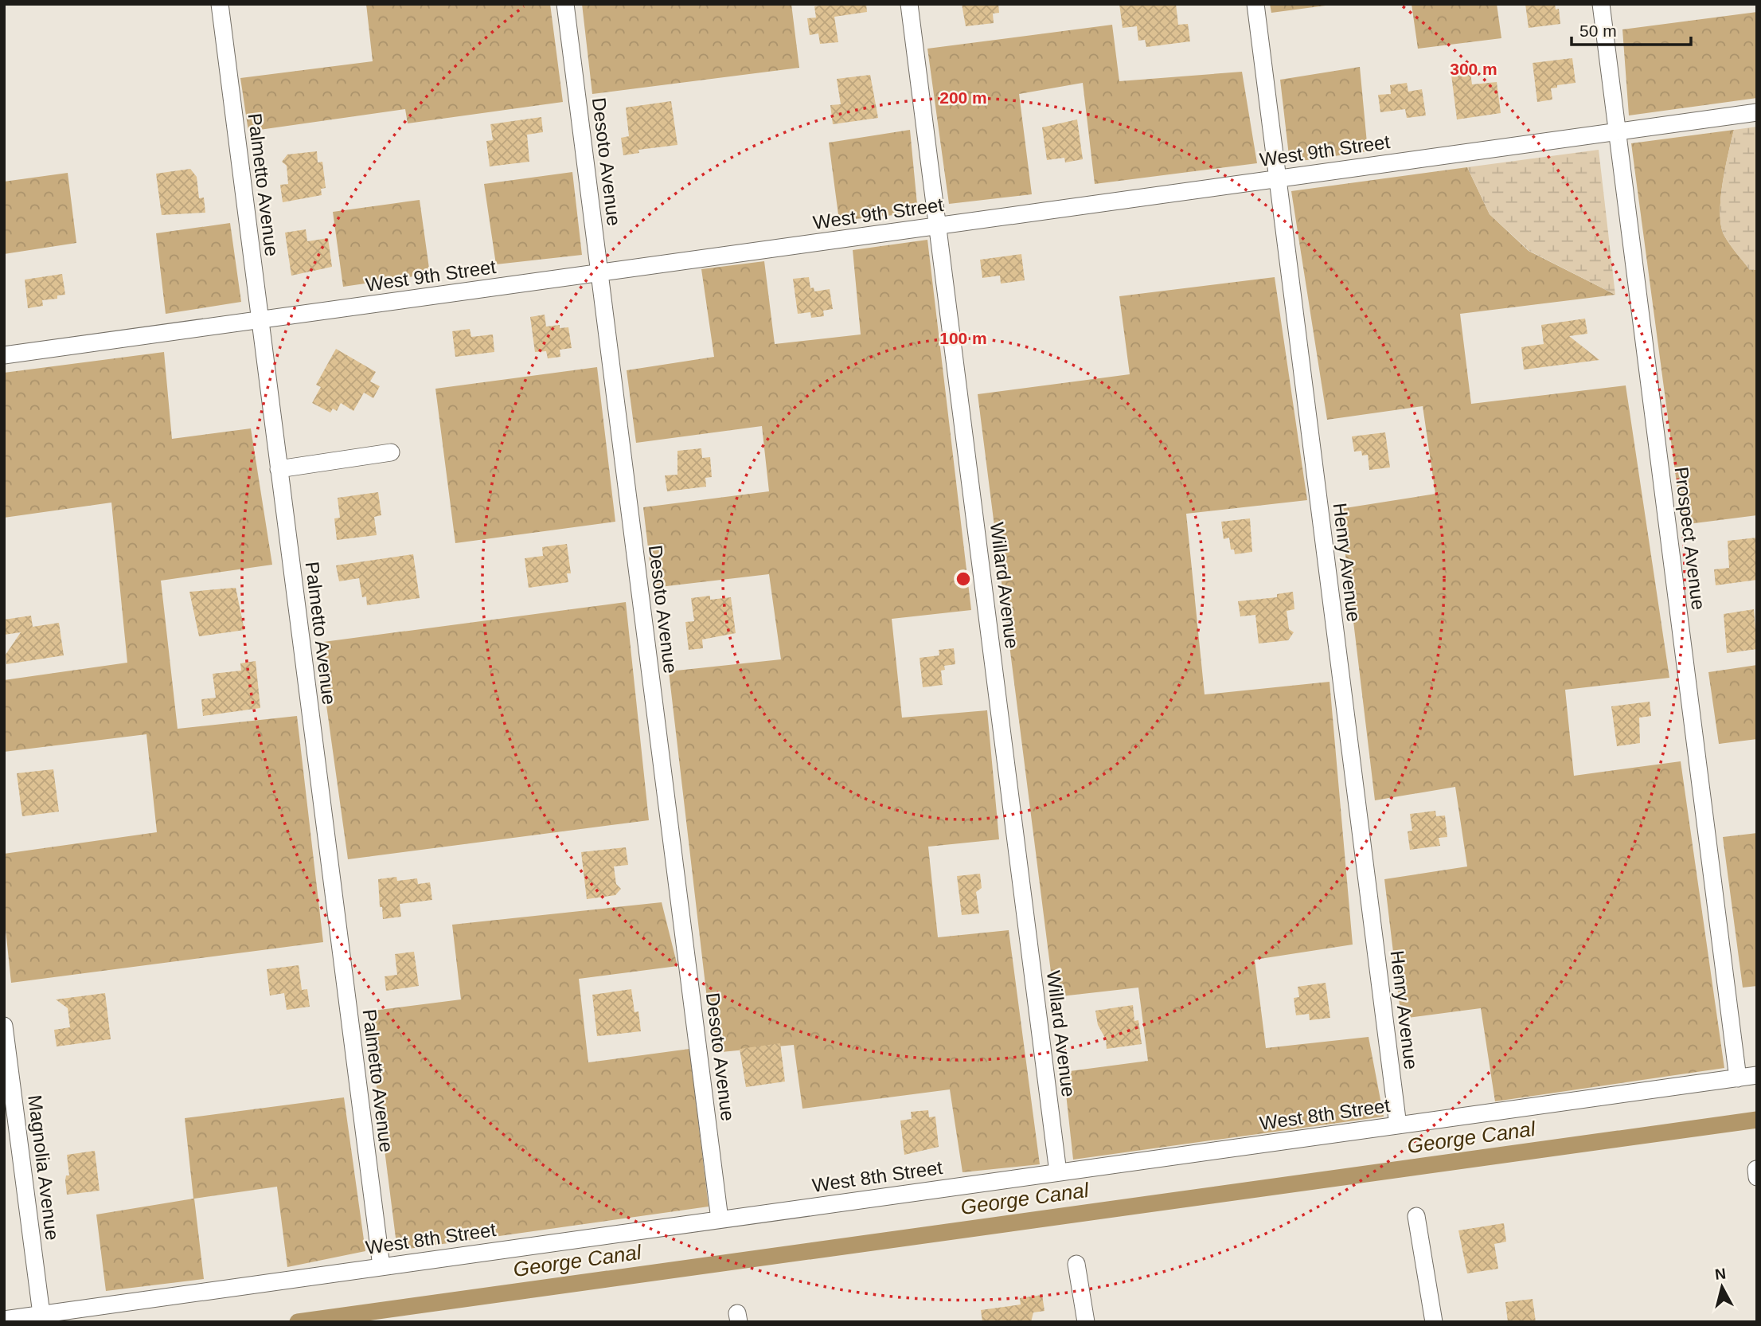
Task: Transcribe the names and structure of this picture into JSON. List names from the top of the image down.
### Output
{
  "streets": {
    "street": [
      "West 9th Street",
      "Desoto Avenue",
      "Palmetto Avenue",
      "Prospect Avenue",
      "Henry Avenue",
      "Willard Avenue",
      "West 8th Street",
      "Magnolia Avenue"
    ]
  },
  "crossings": [
    ["West 9th Street", "Desoto Avenue"],
    ["West 9th Street", "Palmetto Avenue"],
    ["West 9th Street", "Prospect Avenue"],
    ["West 9th Street", "Henry Avenue"],
    ["West 9th Street", "Willard Avenue"],
    ["Desoto Avenue", "West 8th Street"],
    ["Palmetto Avenue", "West 8th Street"],
    ["Prospect Avenue", "West 8th Street"],
    ["Henry Avenue", "West 8th Street"],
    ["Willard Avenue", "West 8th Street"],
    ["West 8th Street", "Magnolia Avenue"]
  ],
  "water": ["George Canal"],
  "scale_bar": "50 m",
  "north": "top",
  "rings": ["300 m", "200 m", "100 m"]
}
